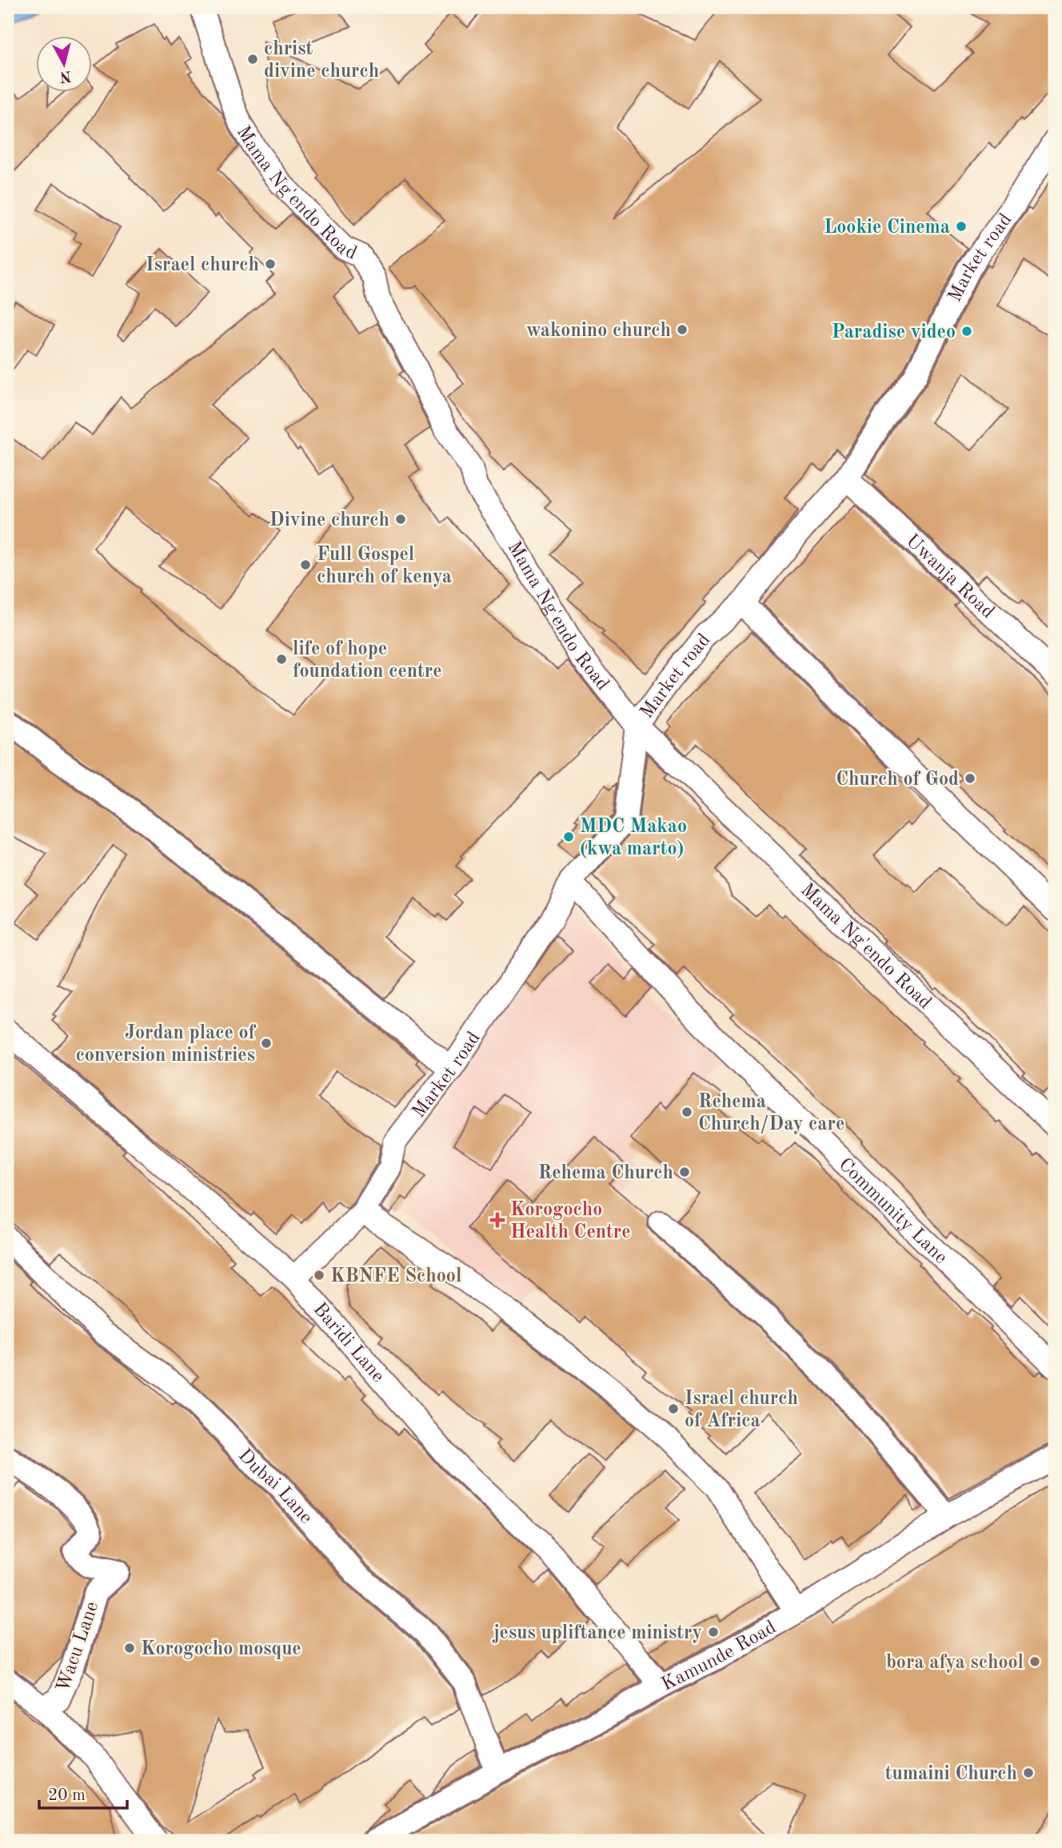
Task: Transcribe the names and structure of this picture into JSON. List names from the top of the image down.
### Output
{
  "streets": {
    "street": [
      "Mama Ng'endo Road",
      "Market road",
      "Uwanja Road",
      "Community Lane",
      "Baridi Lane",
      "Dubai Lane",
      "Wacu Lane",
      "Kamunde Road"
    ]
  },
  "crossings": [
    ["Mama Ng'endo Road", "Market road"],
    ["Market road", "Uwanja Road"],
    ["Market road", "Community Lane"],
    ["Market road", "Baridi Lane"],
    ["Baridi Lane", "Kamunde Road"],
    ["Dubai Lane", "Kamunde Road"]
  ],
  "places": {
    "other": [
      "christ divine church",
      "Lookie Cinema",
      "Israel church",
      "wakonino church",
      "Paradise video",
      "Divine church",
      "Full Gospel church of kenya",
      "life of hope foundation centre",
      "Church of God",
      "MDC Makao (kwa marto)",
      "Jordan place of conversion ministries",
      "Rehema Church/Day care",
      "Rehema Church",
      "KBNFE School",
      "Israel church of Africa",
      "jesus upliftance ministry",
      "Korogocho mosque",
      "bora afya school",
      "tumaini Church"
    ],
    "health": ["Korogocho Health Centre"]
  },
  "scale_bar": "20 m",
  "north": "bottom"
}
